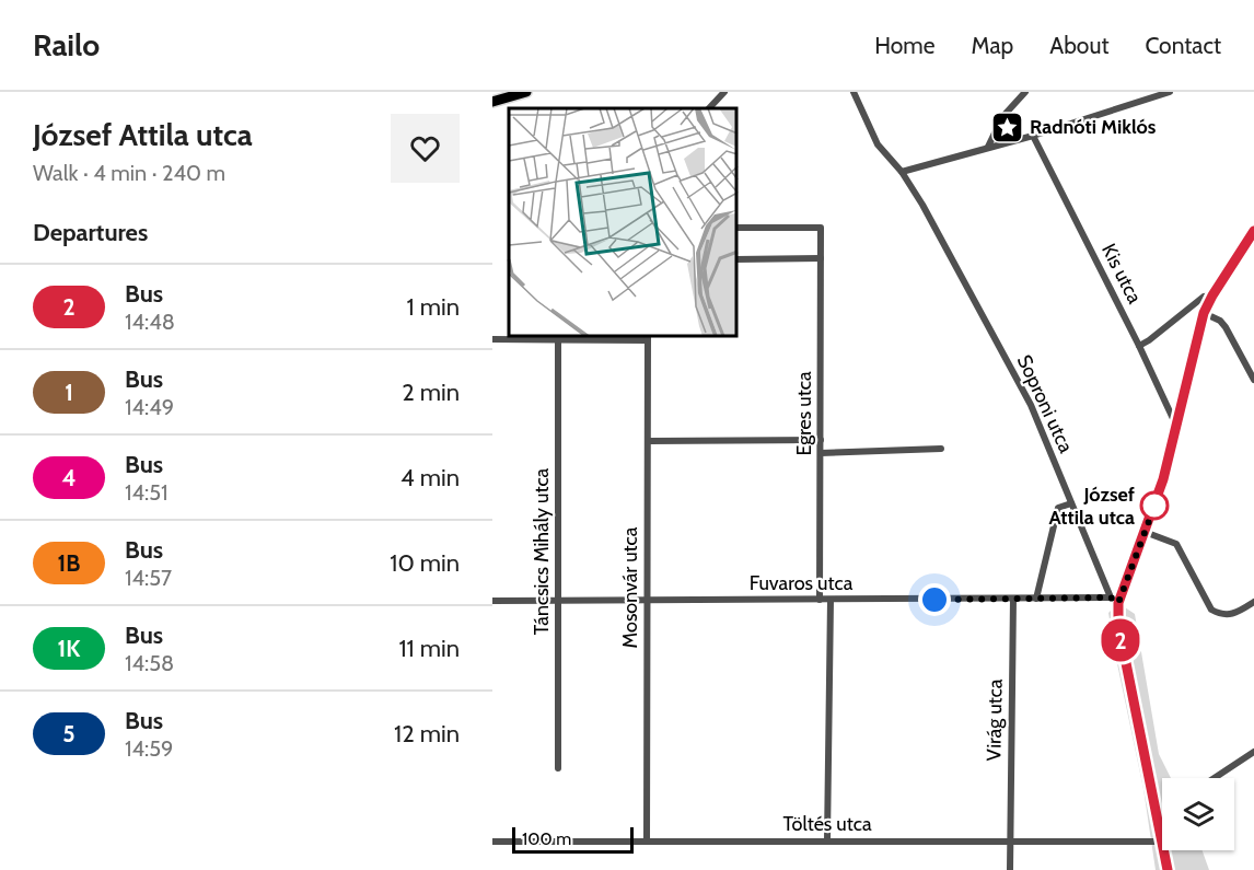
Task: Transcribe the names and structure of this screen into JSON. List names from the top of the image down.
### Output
{
  "streets": {
    "street": [
      "Kis utca",
      "Soproni utca",
      "Egres utca",
      "Táncsics Mihály utca",
      "Fuvaros utca",
      "Mosonvár utca",
      "Virág utca",
      "Töltés utca"
    ]
  },
  "crossings": [
    ["Soproni utca", "Fuvaros utca"],
    ["Egres utca", "Fuvaros utca"],
    ["Táncsics Mihály utca", "Fuvaros utca"],
    ["Fuvaros utca", "Mosonvár utca"],
    ["Fuvaros utca", "Virág utca"],
    ["Mosonvár utca", "Töltés utca"],
    ["Virág utca", "Töltés utca"]
  ],
  "places": {
    "place": ["Radnóti Miklós"],
    "other": ["József Attila utca"]
  },
  "lines": ["bus line 2"],
  "scale_bar": "100 m",
  "page": {
    "header": "Railo",
    "nav": [
      "Home",
      "Map",
      "About",
      "Contact"
    ],
    "heading": [
      ["József Attila utca", "Walk · 4 min · 240 m"],
      "Departures"
    ],
    "on_map": "2",
    "list": [
      {
        "mark": "2",
        "name": "Bus",
        "note": "14:48",
        "value": "1 min"
      },
      {
        "mark": "1",
        "name": "Bus",
        "note": "14:49",
        "value": "2 min"
      },
      {
        "mark": "4",
        "name": "Bus",
        "note": "14:51",
        "value": "4 min"
      },
      {
        "mark": "1B",
        "name": "Bus",
        "note": "14:57",
        "value": "10 min"
      },
      {
        "mark": "1K",
        "name": "Bus",
        "note": "14:58",
        "value": "11 min"
      },
      {
        "mark": "5",
        "name": "Bus",
        "note": "14:59",
        "value": "12 min"
      }
    ],
    "scale": "100 m"
  }
}
